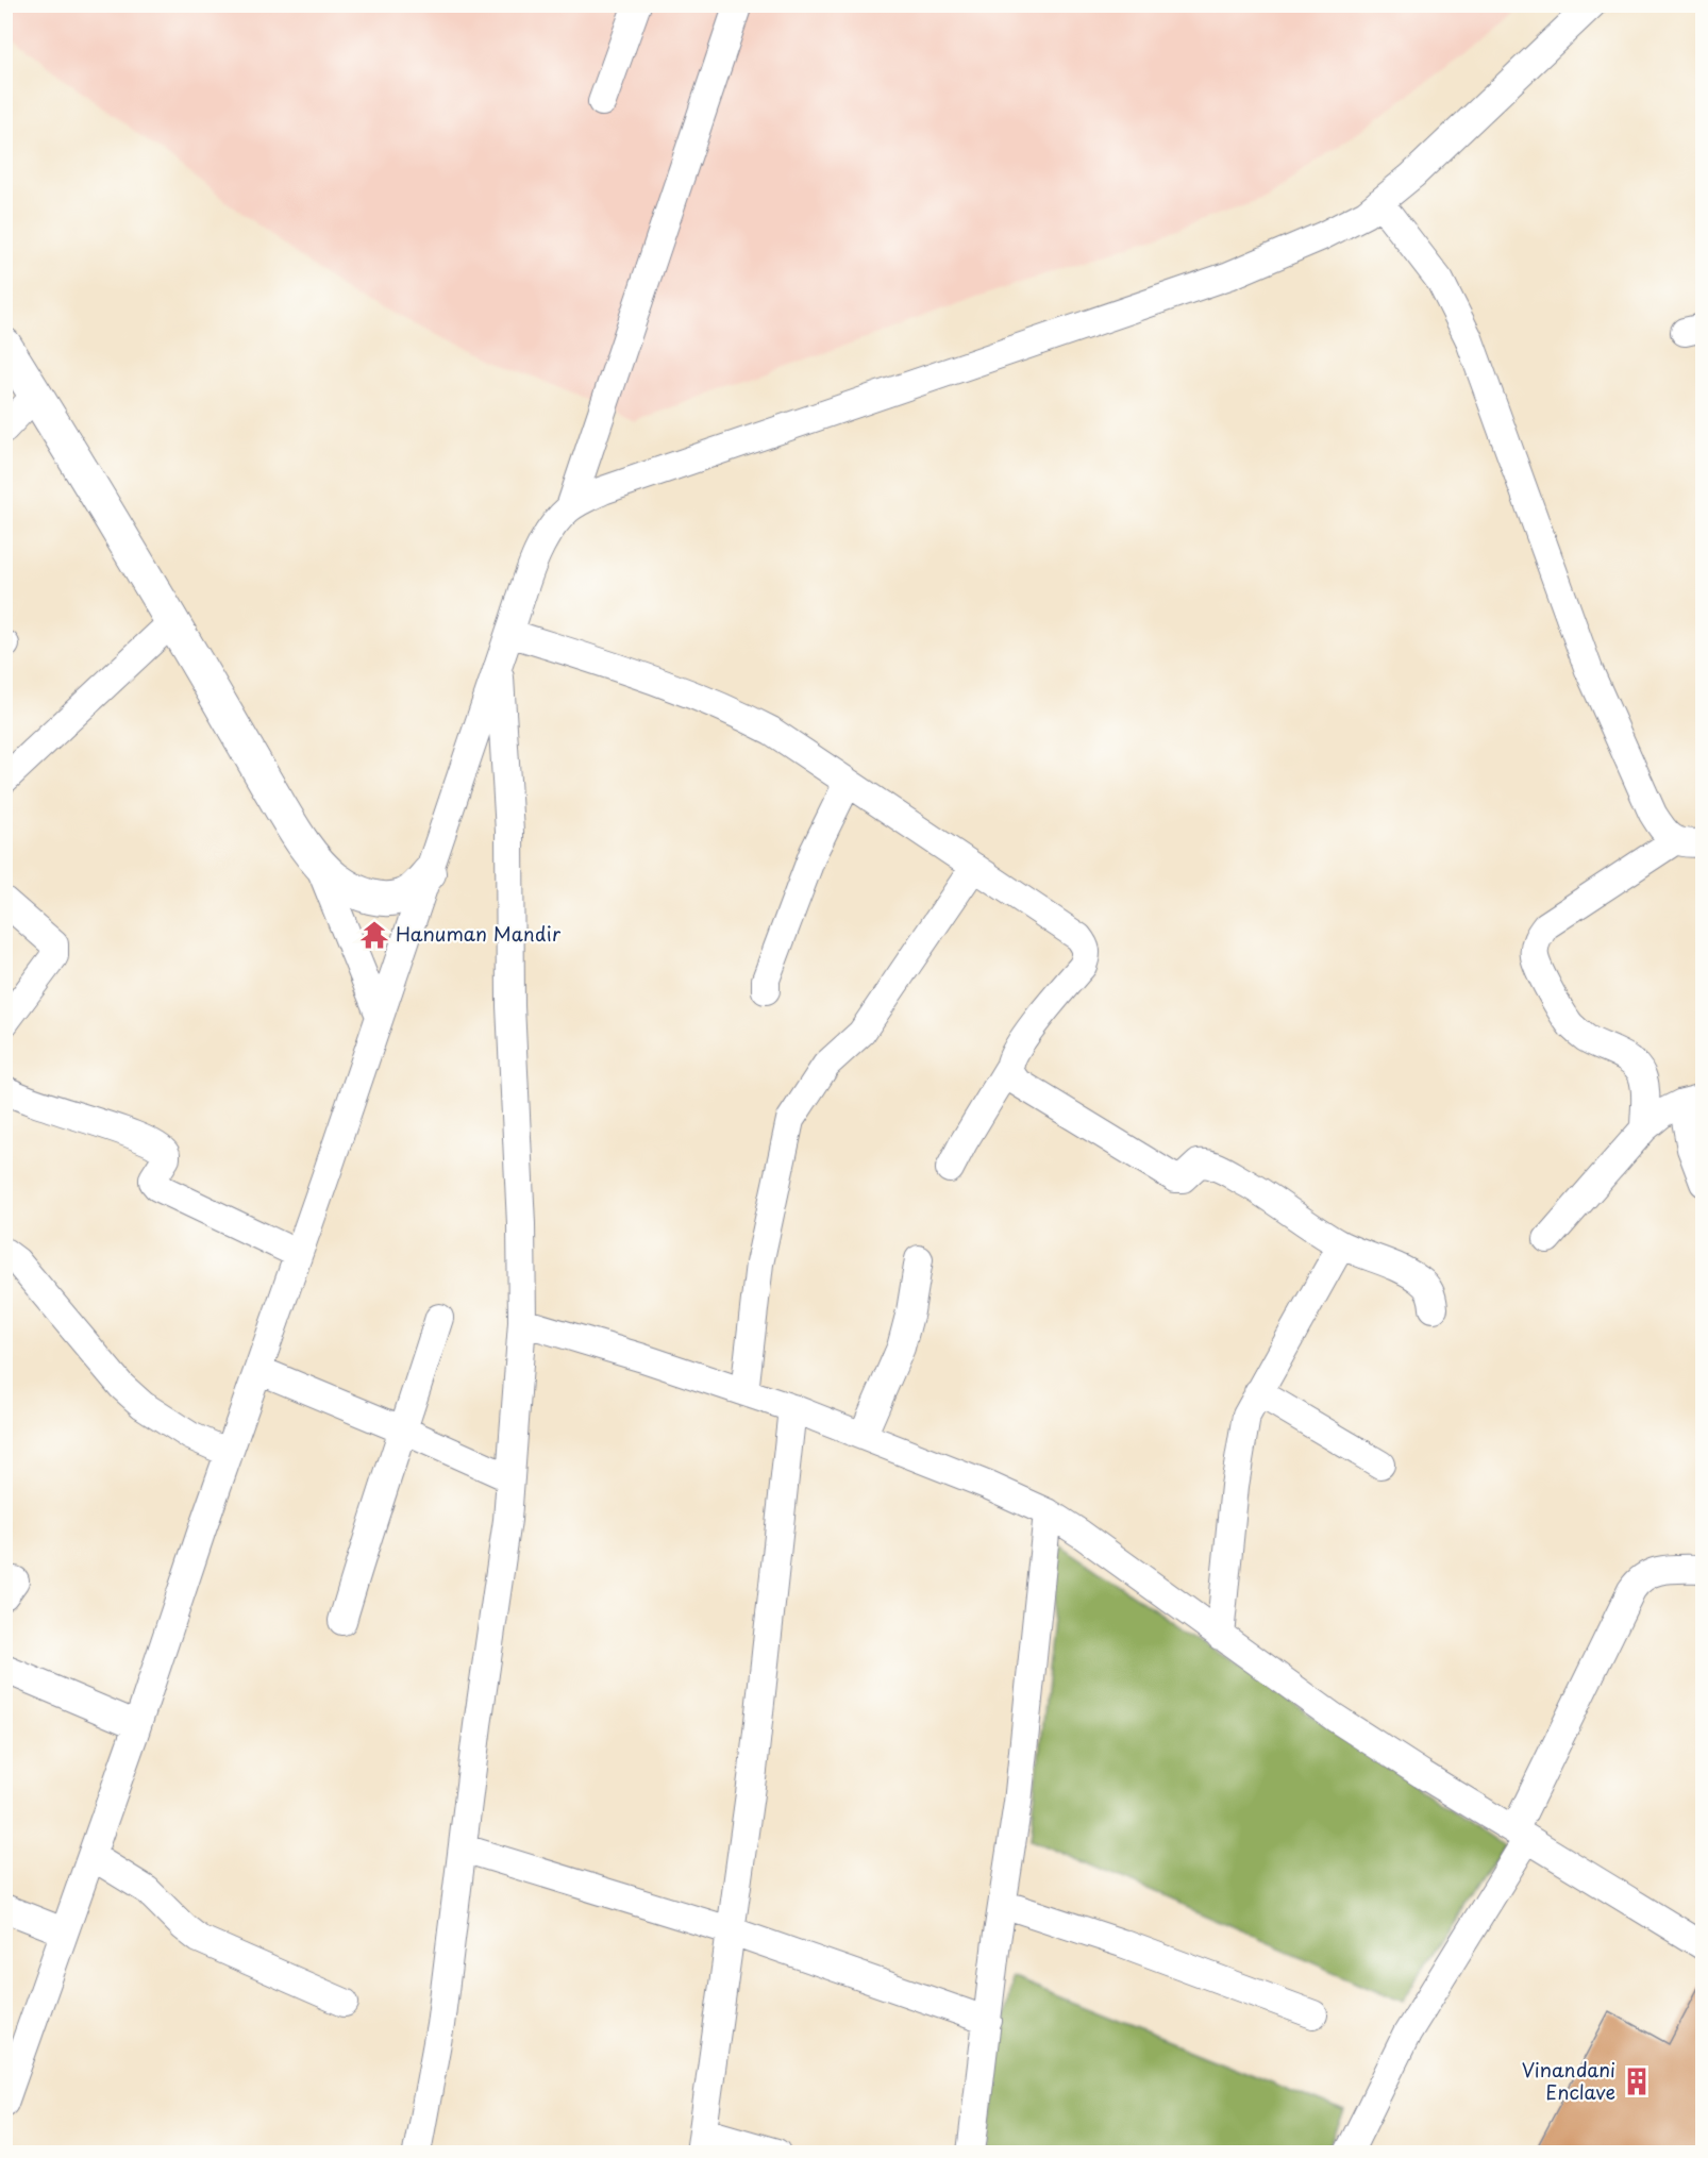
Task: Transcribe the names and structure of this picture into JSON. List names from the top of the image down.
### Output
{
  "places": {
    "temple": ["Hanuman Mandir"],
    "building": ["Vinandani Enclave"]
  }
}
